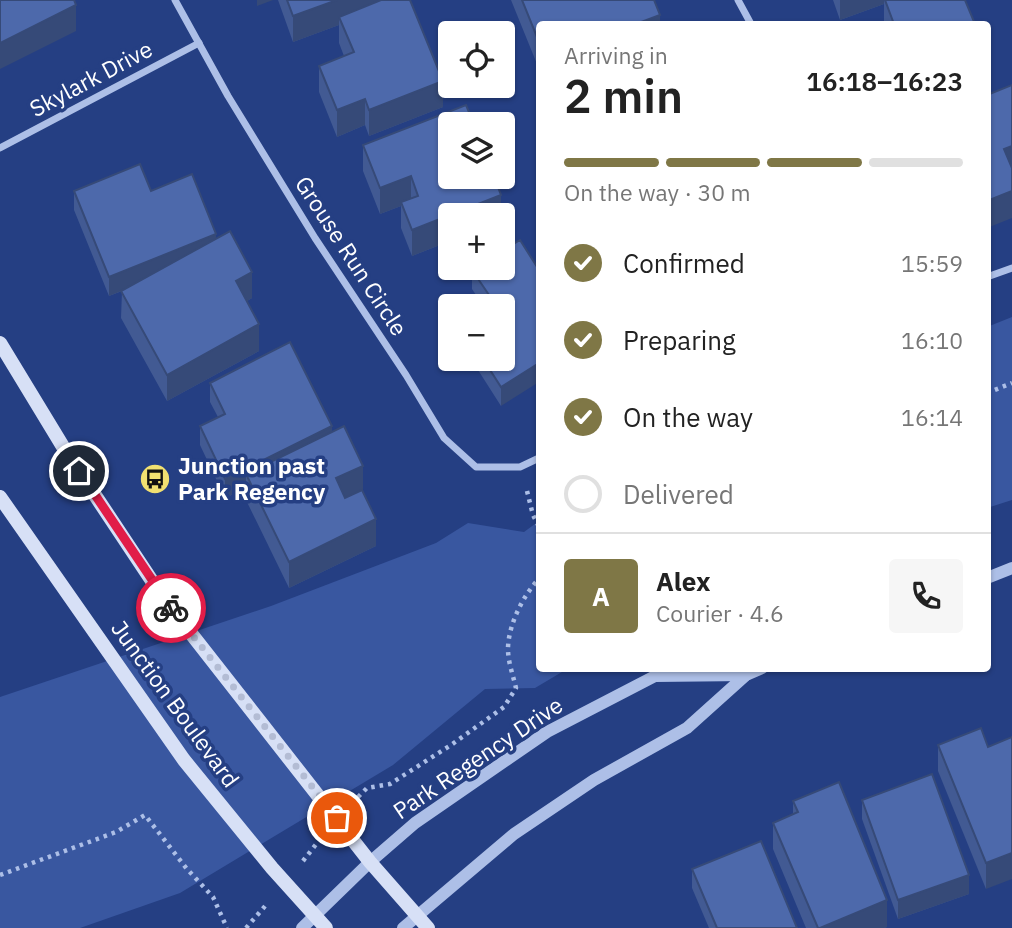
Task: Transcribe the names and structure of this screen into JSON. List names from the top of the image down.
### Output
{
  "streets": {
    "main road": ["Junction Boulevard"],
    "street": ["Skylark Drive", "Grouse Run Circle", "Park Regency Drive"]
  },
  "crossings": [
    ["Skylark Drive", "Grouse Run Circle"],
    ["Junction Boulevard", "Park Regency Drive"]
  ],
  "places": {
    "bus stop": ["Junction past Park Regency"]
  },
  "page": {
    "map_buttons": ["+", "−"],
    "heading": ["2 min", "Arriving in", "16:18–16:23"],
    "panel": ["Alex", "Courier · 4.6"],
    "bar": "On the way · 30 m",
    "list": [
      ["Confirmed", "15:59"],
      ["Preparing", "16:10"],
      ["On the way", "16:14"],
      "Delivered"
    ],
    "round": "A"
  }
}
